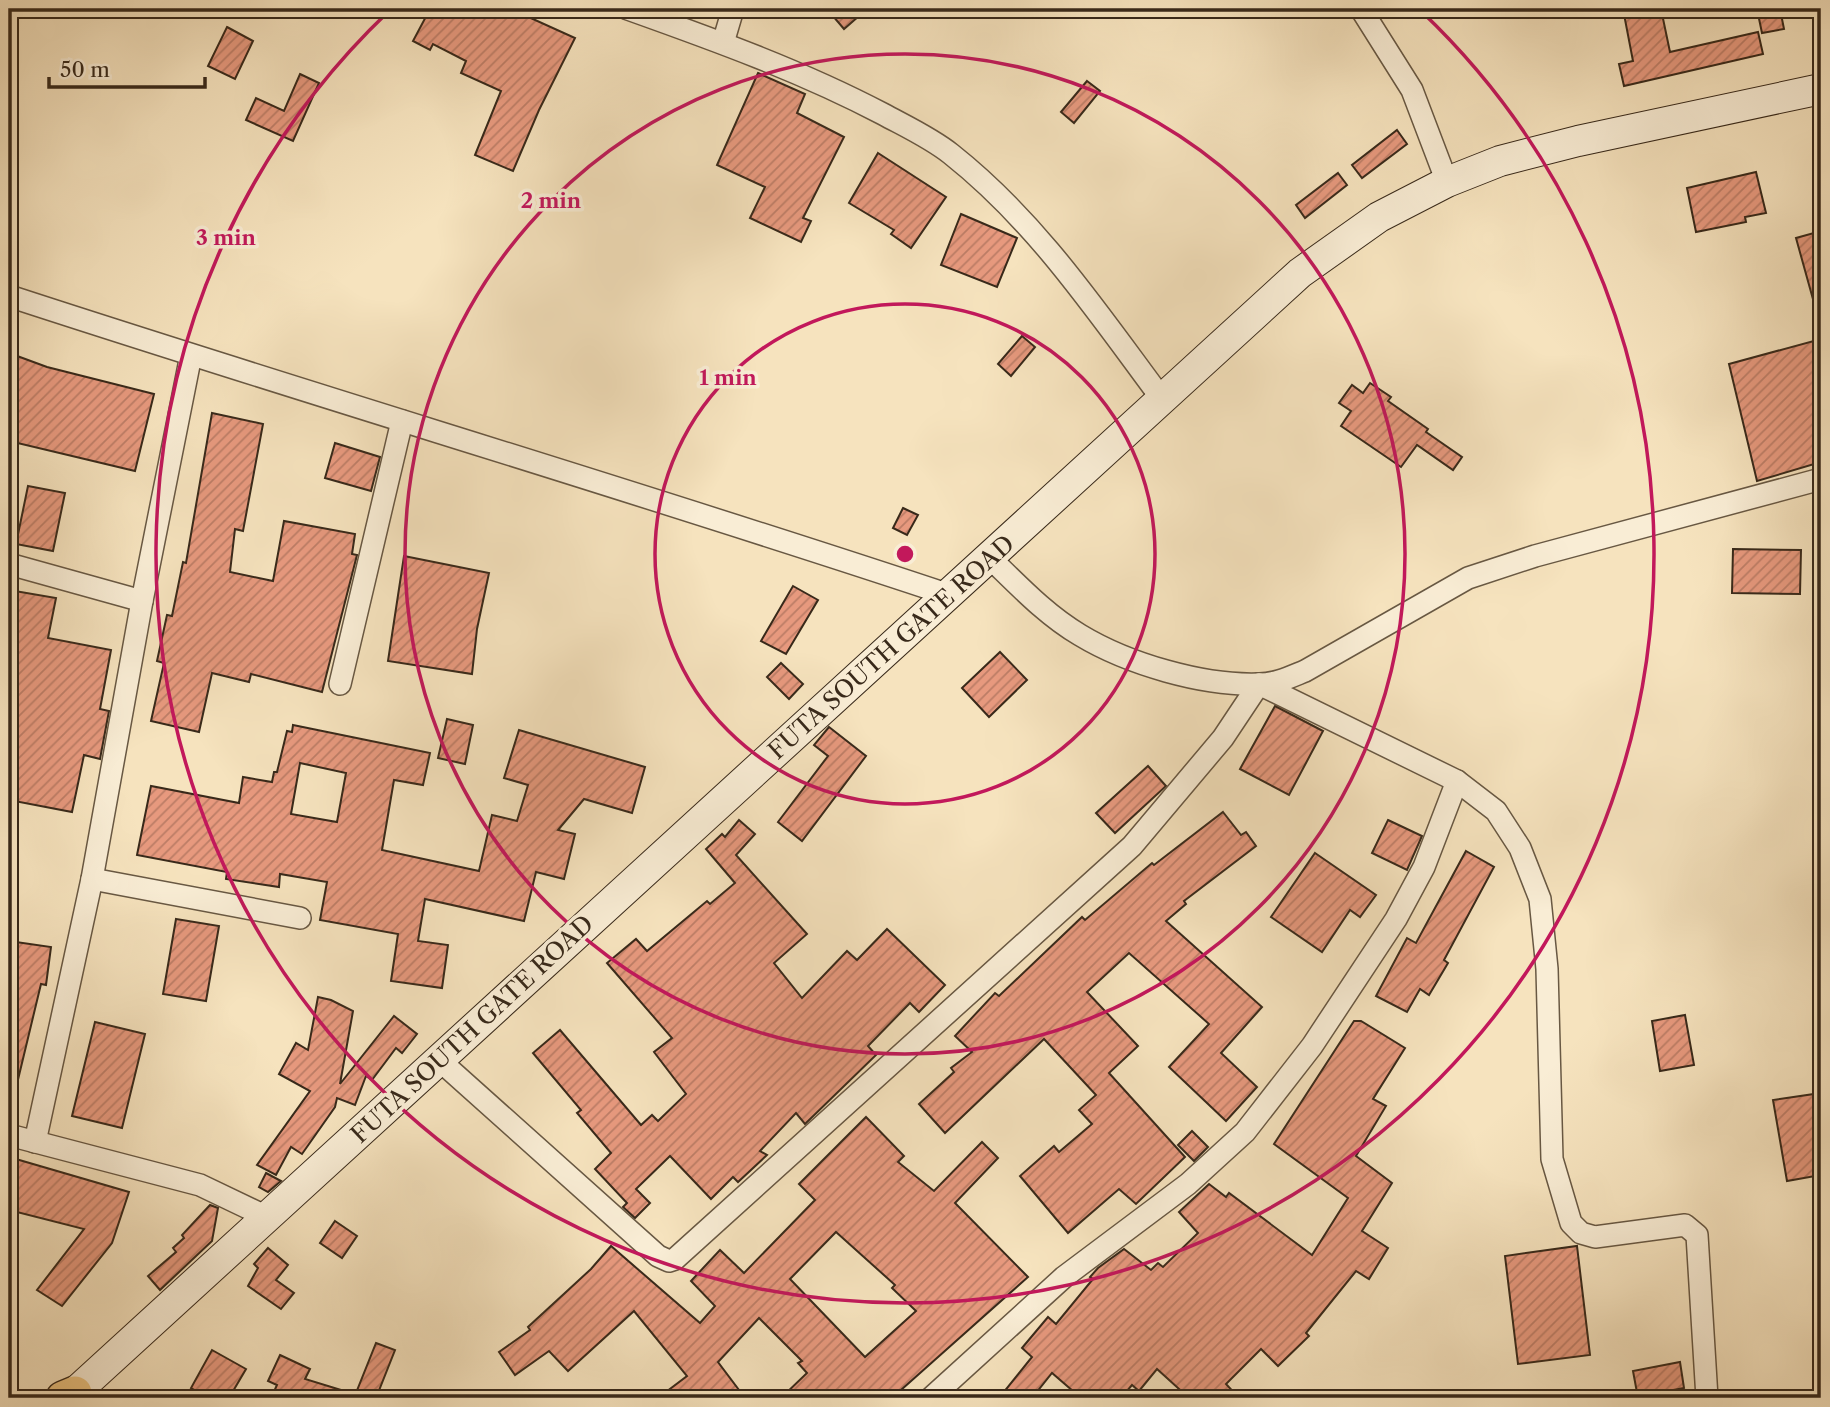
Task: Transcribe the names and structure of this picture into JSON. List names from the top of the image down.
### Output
{
  "streets": {
    "main road": ["FUTA SOUTH GATE ROAD"]
  },
  "scale_bar": "50 m",
  "rings": ["2 min", "3 min", "1 min"]
}
